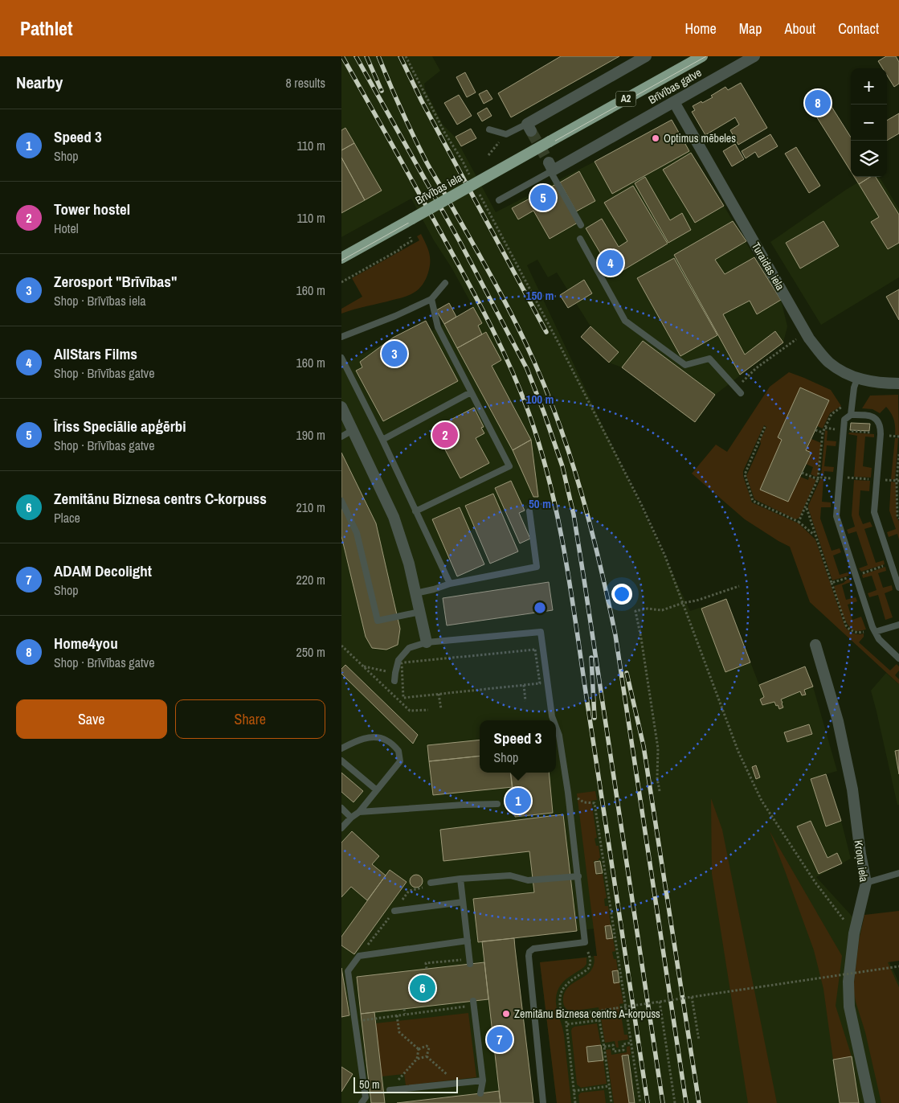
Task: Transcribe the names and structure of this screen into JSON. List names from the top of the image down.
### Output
{
  "streets": {
    "highway": ["Brīvības gatve", "A2", "Brīvības iela"],
    "street": ["Turaidas iela", "Kroņu iela"]
  },
  "crossings": [
    ["Brīvības gatve", "Brīvības iela"],
    ["Brīvības gatve", "Turaidas iela"]
  ],
  "places": ["Optimus mēbeles", "Zemitānu Biznesa centrs A-korpuss"],
  "scale_bar": "50 m",
  "page": {
    "header": "Pathlet",
    "nav": [
      "Home",
      "Map",
      "About",
      "Contact"
    ],
    "heading": ["Nearby", "8 results"],
    "map_buttons": ["+", "−"],
    "pins": [
      "8",
      "5",
      "4",
      "3",
      "2",
      "1",
      "6",
      "7"
    ],
    "list": [
      {
        "mark": "1",
        "name": "Speed 3",
        "note": "Shop",
        "value": "110 m"
      },
      {
        "mark": "2",
        "name": "Tower hostel",
        "note": "Hotel",
        "value": "110 m"
      },
      {
        "mark": "3",
        "name": "Zerosport \"Brīvības\"",
        "note": "Shop · Brīvības iela",
        "value": "160 m"
      },
      {
        "mark": "4",
        "name": "AllStars Films",
        "note": "Shop · Brīvības gatve",
        "value": "160 m"
      },
      {
        "mark": "5",
        "name": "Īriss Speciālie apģērbi",
        "note": "Shop · Brīvības gatve",
        "value": "190 m"
      },
      {
        "mark": "6",
        "name": "Zemitānu Biznesa centrs C-korpuss",
        "note": "Place",
        "value": "210 m"
      },
      {
        "mark": "7",
        "name": "ADAM Decolight",
        "note": "Shop",
        "value": "220 m"
      },
      {
        "mark": "8",
        "name": "Home4you",
        "note": "Shop · Brīvības gatve",
        "value": "250 m"
      }
    ],
    "buttons": ["Save", "Share"],
    "popup": ["Speed 3", "Shop"],
    "scale": "50 m"
  },
  "rings": ["150 m", "100 m", "50 m"]
}
